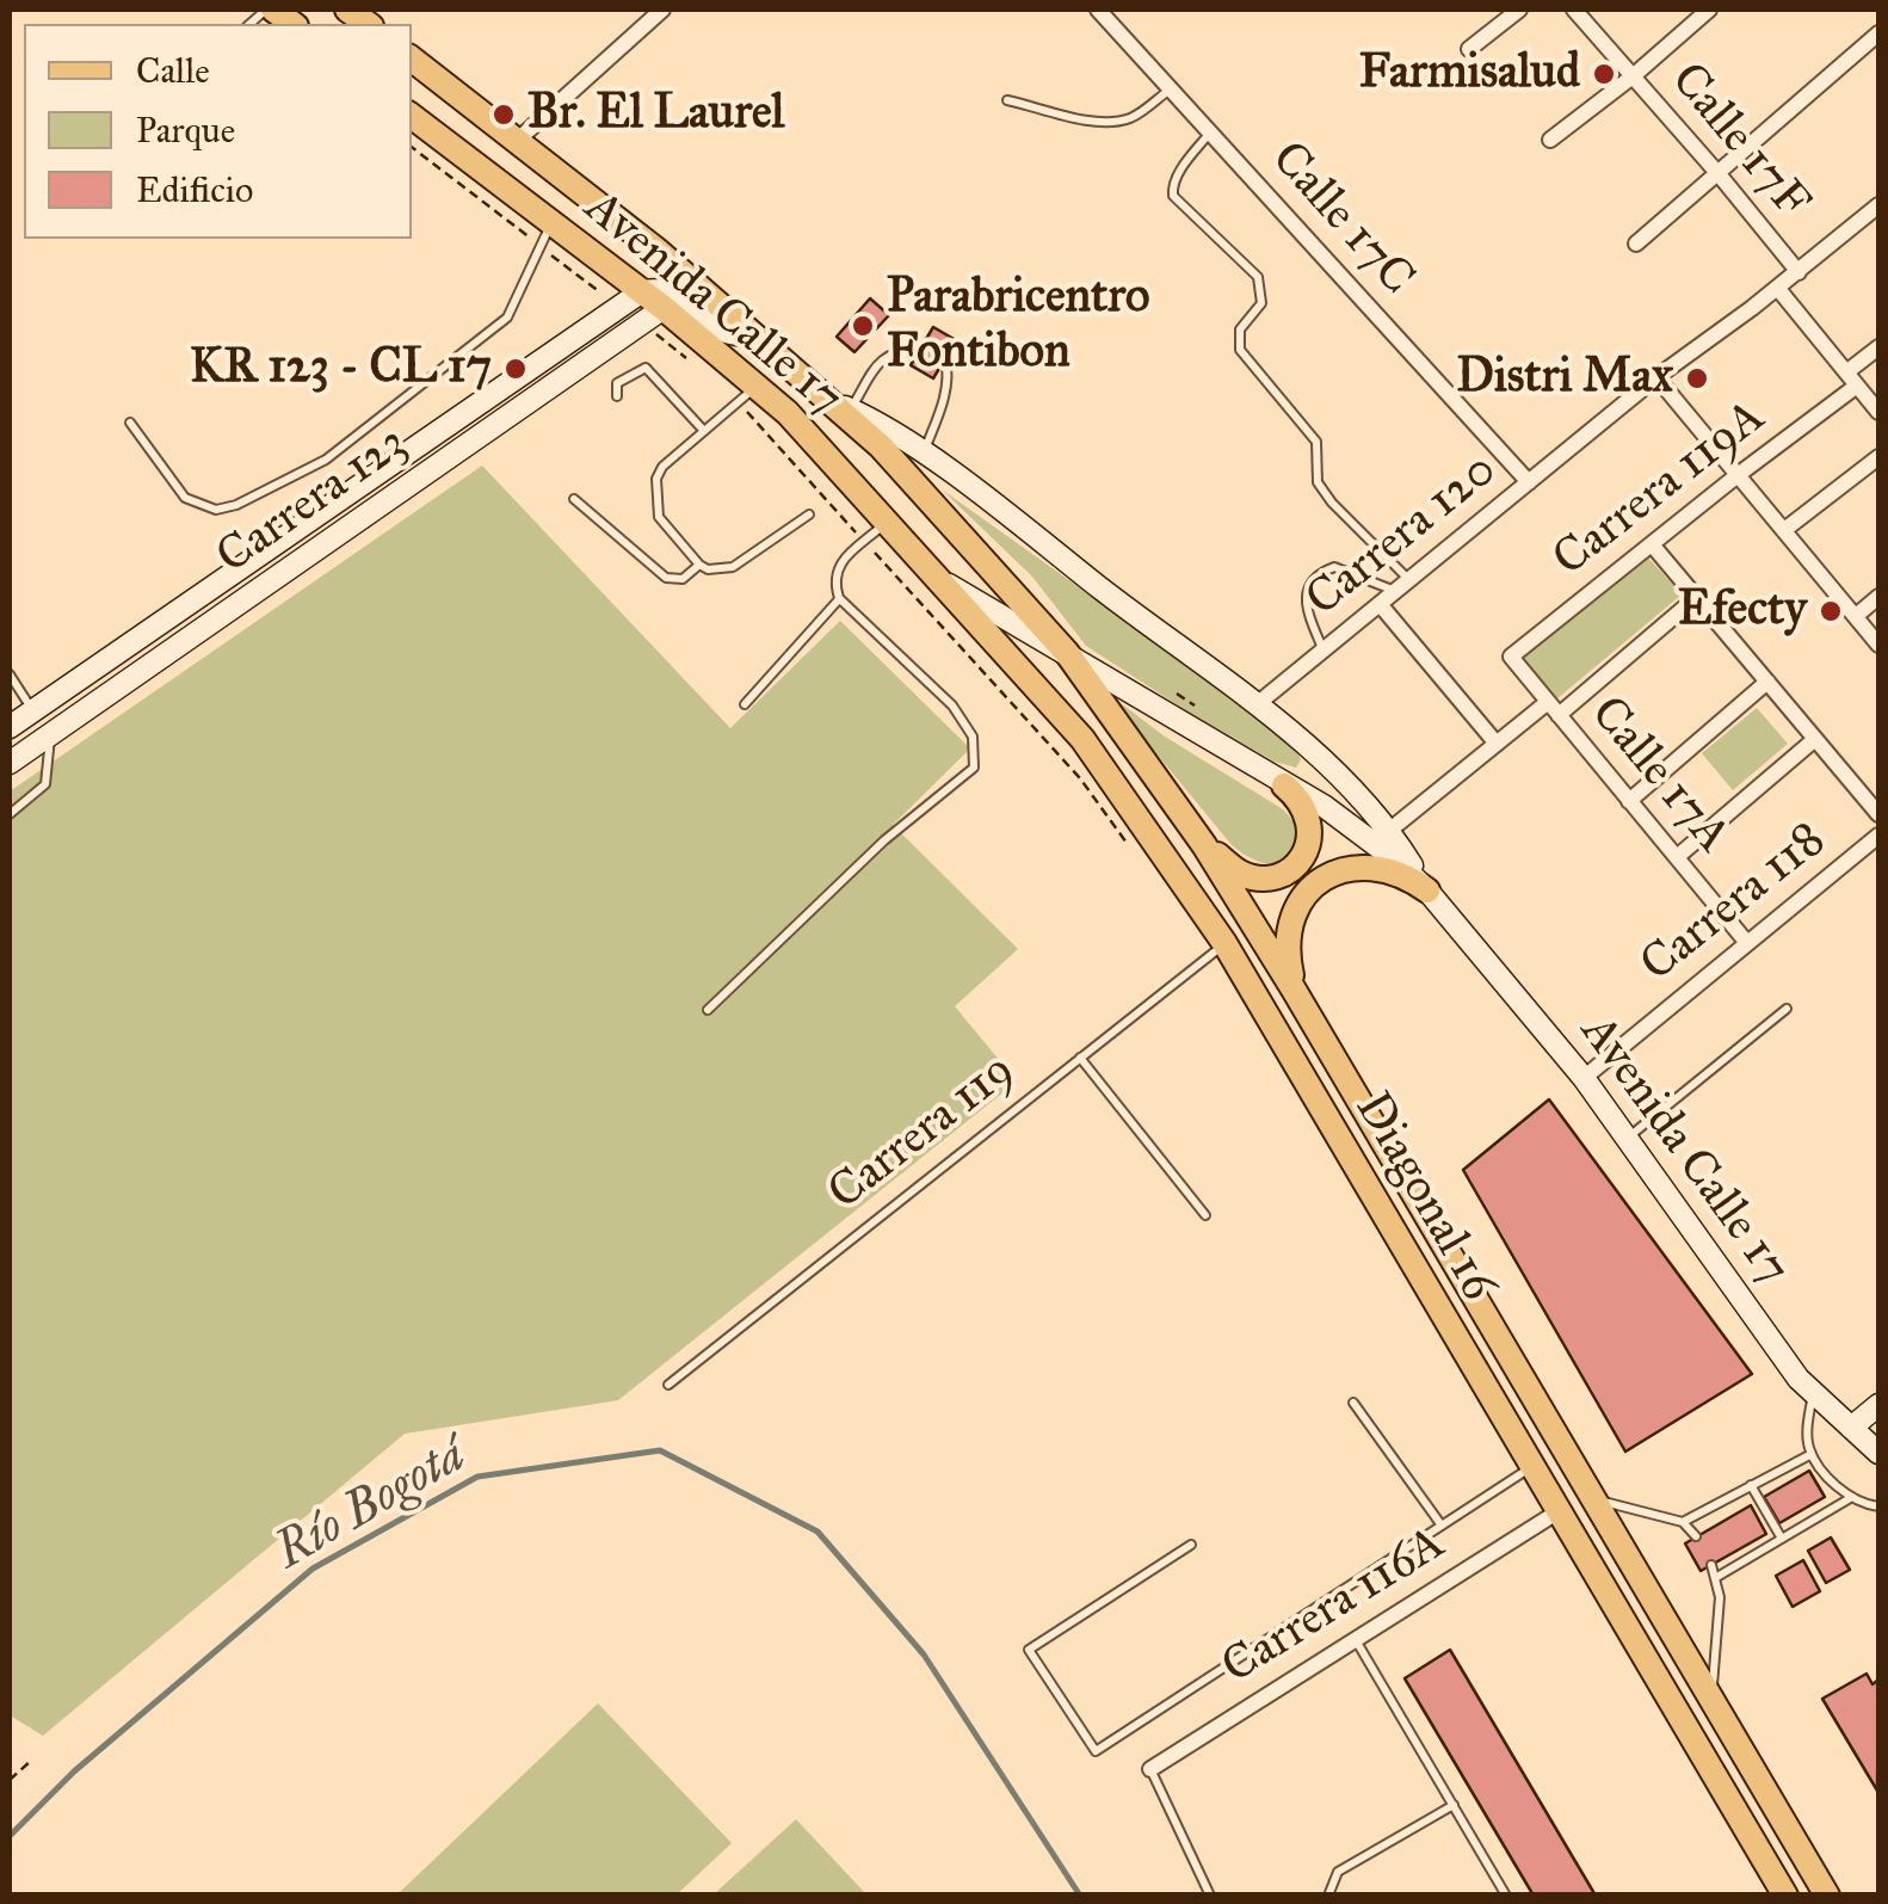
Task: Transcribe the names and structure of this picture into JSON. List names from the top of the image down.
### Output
{
  "streets": {
    "main road": ["Avenida Calle 17", "Carrera 123", "Diagonal 16"],
    "street": [
      "Calle 17F",
      "Calle 17C",
      "Carrera 119A",
      "Carrera 120",
      "Calle 17A",
      "Carrera 118",
      "Carrera 116A"
    ],
    "lane": ["Carrera 119"]
  },
  "crossings": [
    ["Calle 17F", "Carrera 119A"],
    ["Calle 17F", "Carrera 120"],
    ["Calle 17C", "Carrera 120"],
    ["Avenida Calle 17", "Carrera 123"],
    ["Avenida Calle 17", "Carrera 120"],
    ["Avenida Calle 17", "Carrera 118"],
    ["Avenida Calle 17", "Diagonal 16"],
    ["Carrera 119A", "Calle 17A"],
    ["Calle 17A", "Carrera 118"],
    ["Carrera 119", "Diagonal 16"],
    ["Diagonal 16", "Carrera 116A"]
  ],
  "water": ["Río Bogotá"],
  "places": [
    "Farmisalud",
    "Br. El Laurel",
    "Parabricentro Fontibon",
    "KR 123 - CL 17",
    "Distri Max",
    "Efecty"
  ],
  "legend": ["Calle", "Parque", "Edificio"]
}
